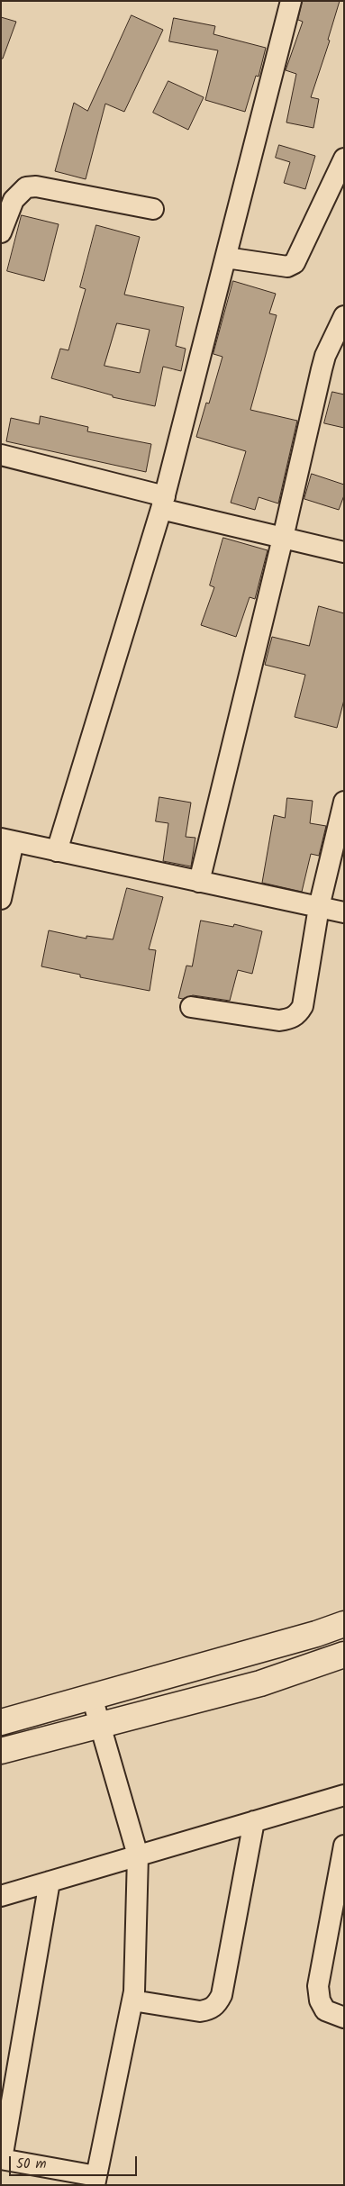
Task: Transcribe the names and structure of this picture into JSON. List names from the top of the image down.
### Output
{
  "scale_bar": "50 m"
}
